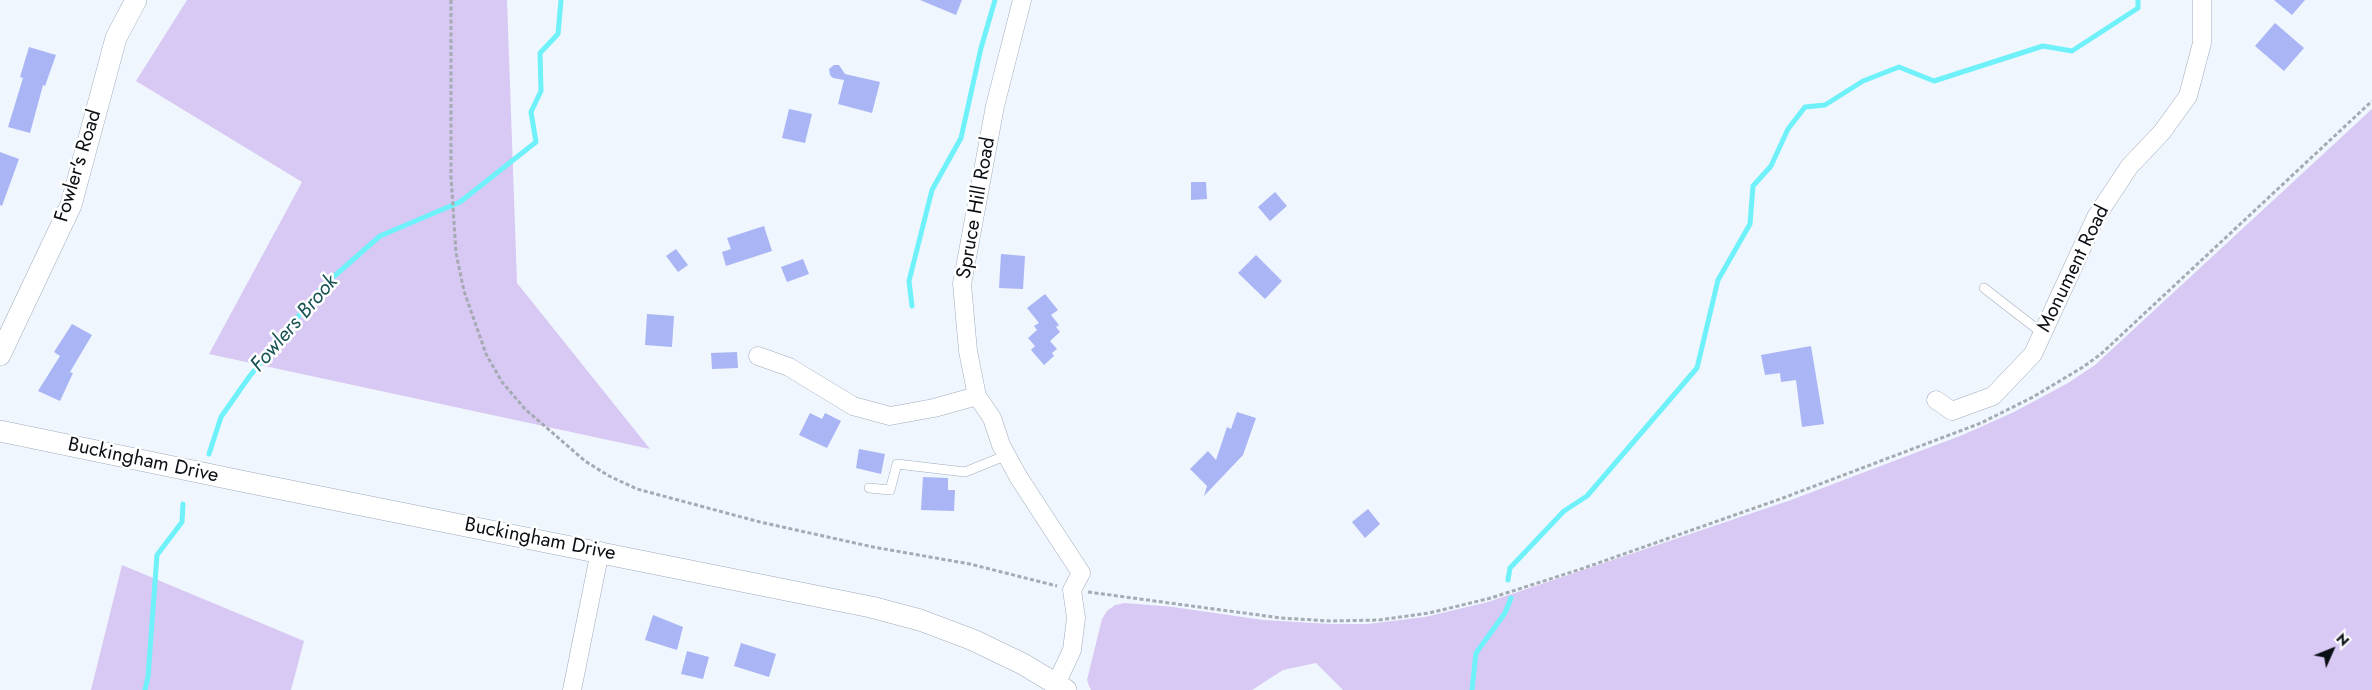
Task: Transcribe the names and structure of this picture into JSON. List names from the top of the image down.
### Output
{
  "streets": {
    "street": [
      "Fowler's Road",
      "Spruce Hill Road",
      "Monument Road",
      "Buckingham Drive"
    ]
  },
  "crossings": [
    ["Spruce Hill Road", "Buckingham Drive"]
  ],
  "water": ["Fowlers Brook"],
  "north": "top right"
}
